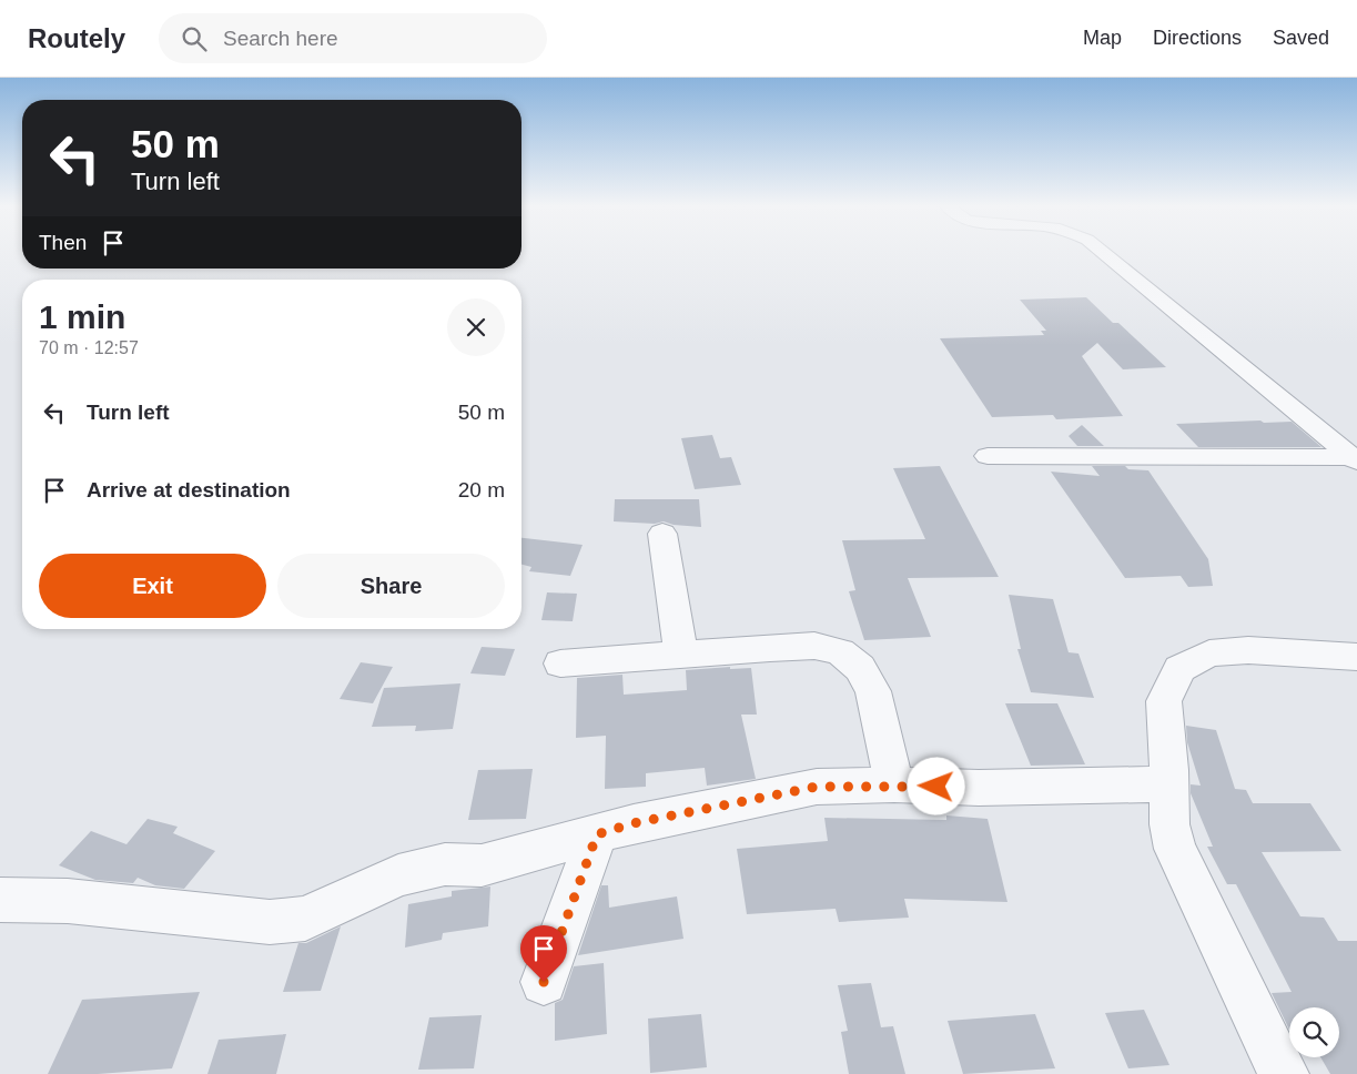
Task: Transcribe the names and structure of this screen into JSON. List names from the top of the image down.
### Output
{
  "page": {
    "header": "Routely",
    "search": "Search here",
    "nav": ["Map", "Directions", "Saved"],
    "turn": ["50 m", "Turn left"],
    "then": "Then",
    "heading": ["1 min", "70 m · 12:57"],
    "list": [
      {
        "name": "Turn left",
        "value": "50 m"
      },
      {
        "name": "Arrive at destination",
        "value": "20 m"
      }
    ],
    "buttons": ["Exit", "Share"]
  }
}
